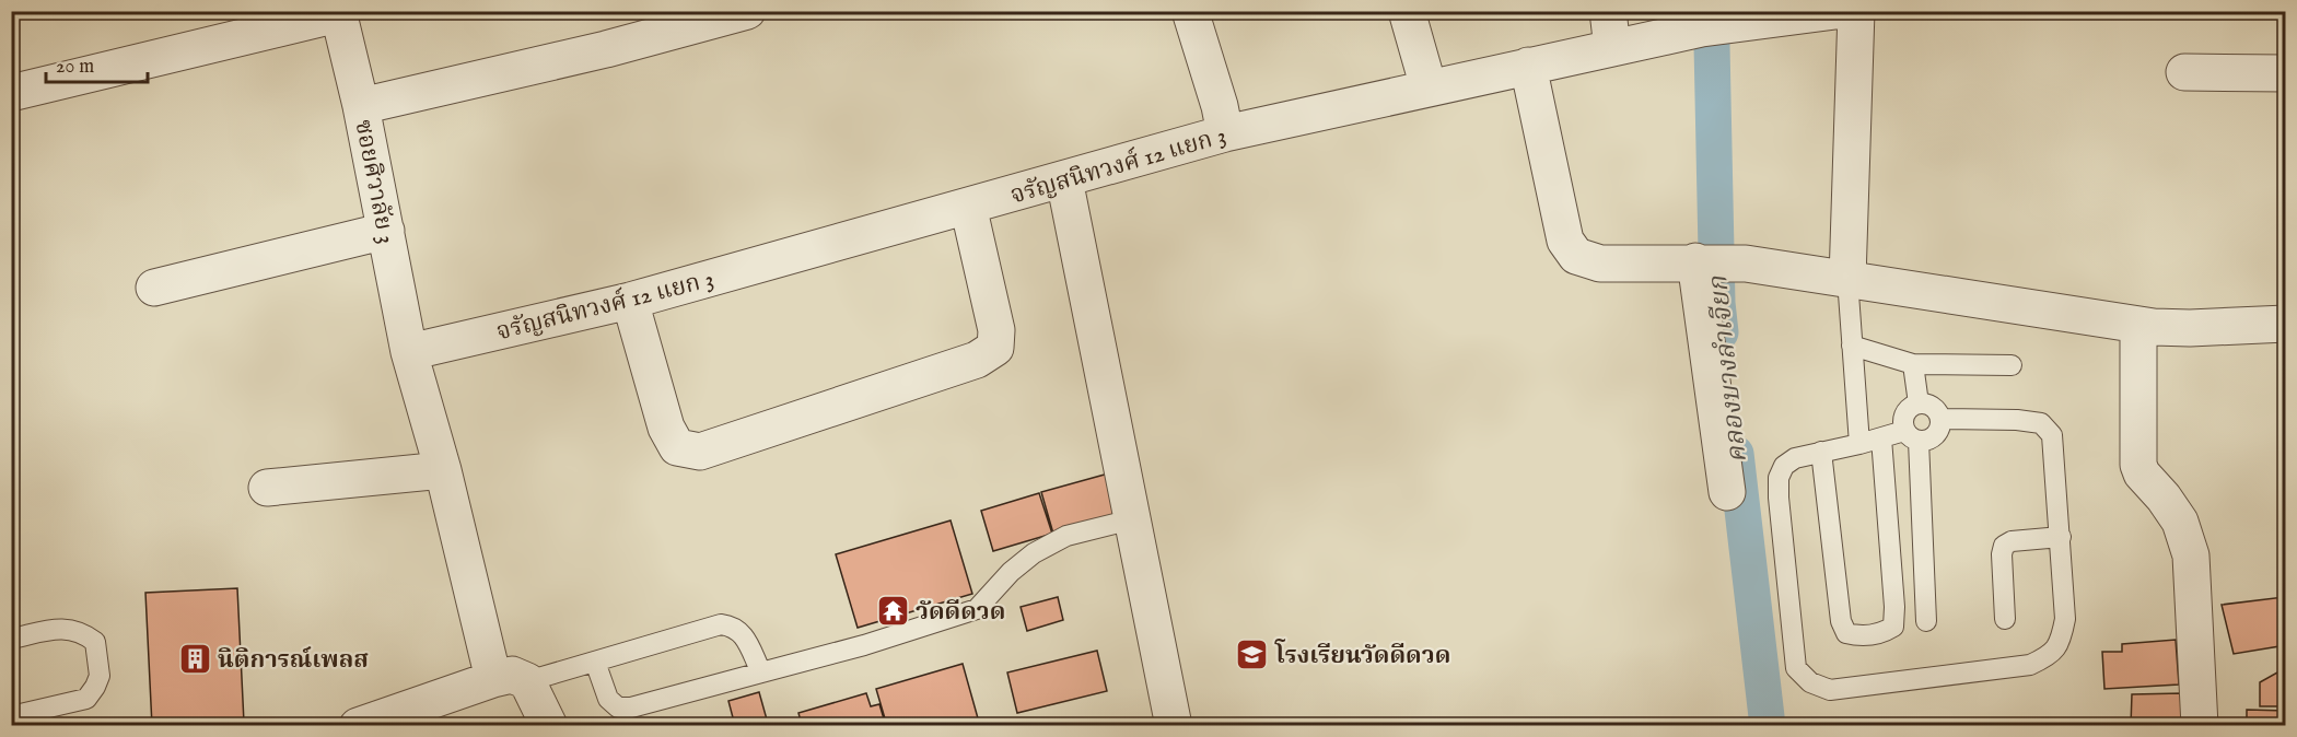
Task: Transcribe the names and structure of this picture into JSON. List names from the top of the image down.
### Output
{
  "streets": {
    "street": ["จรัญสนิทวงศ์ 12 แยก 3", "ซอยศิวาลัย 3"]
  },
  "crossings": [
    ["จรัญสนิทวงศ์ 12 แยก 3", "ซอยศิวาลัย 3"]
  ],
  "water": ["คลองบางลำเจียก"],
  "places": {
    "temple": ["วัดดีดวด"],
    "school or university": ["โรงเรียนวัดดีดวด"],
    "building": ["นิติการณ์เพลส"]
  },
  "scale_bar": "20 m"
}
